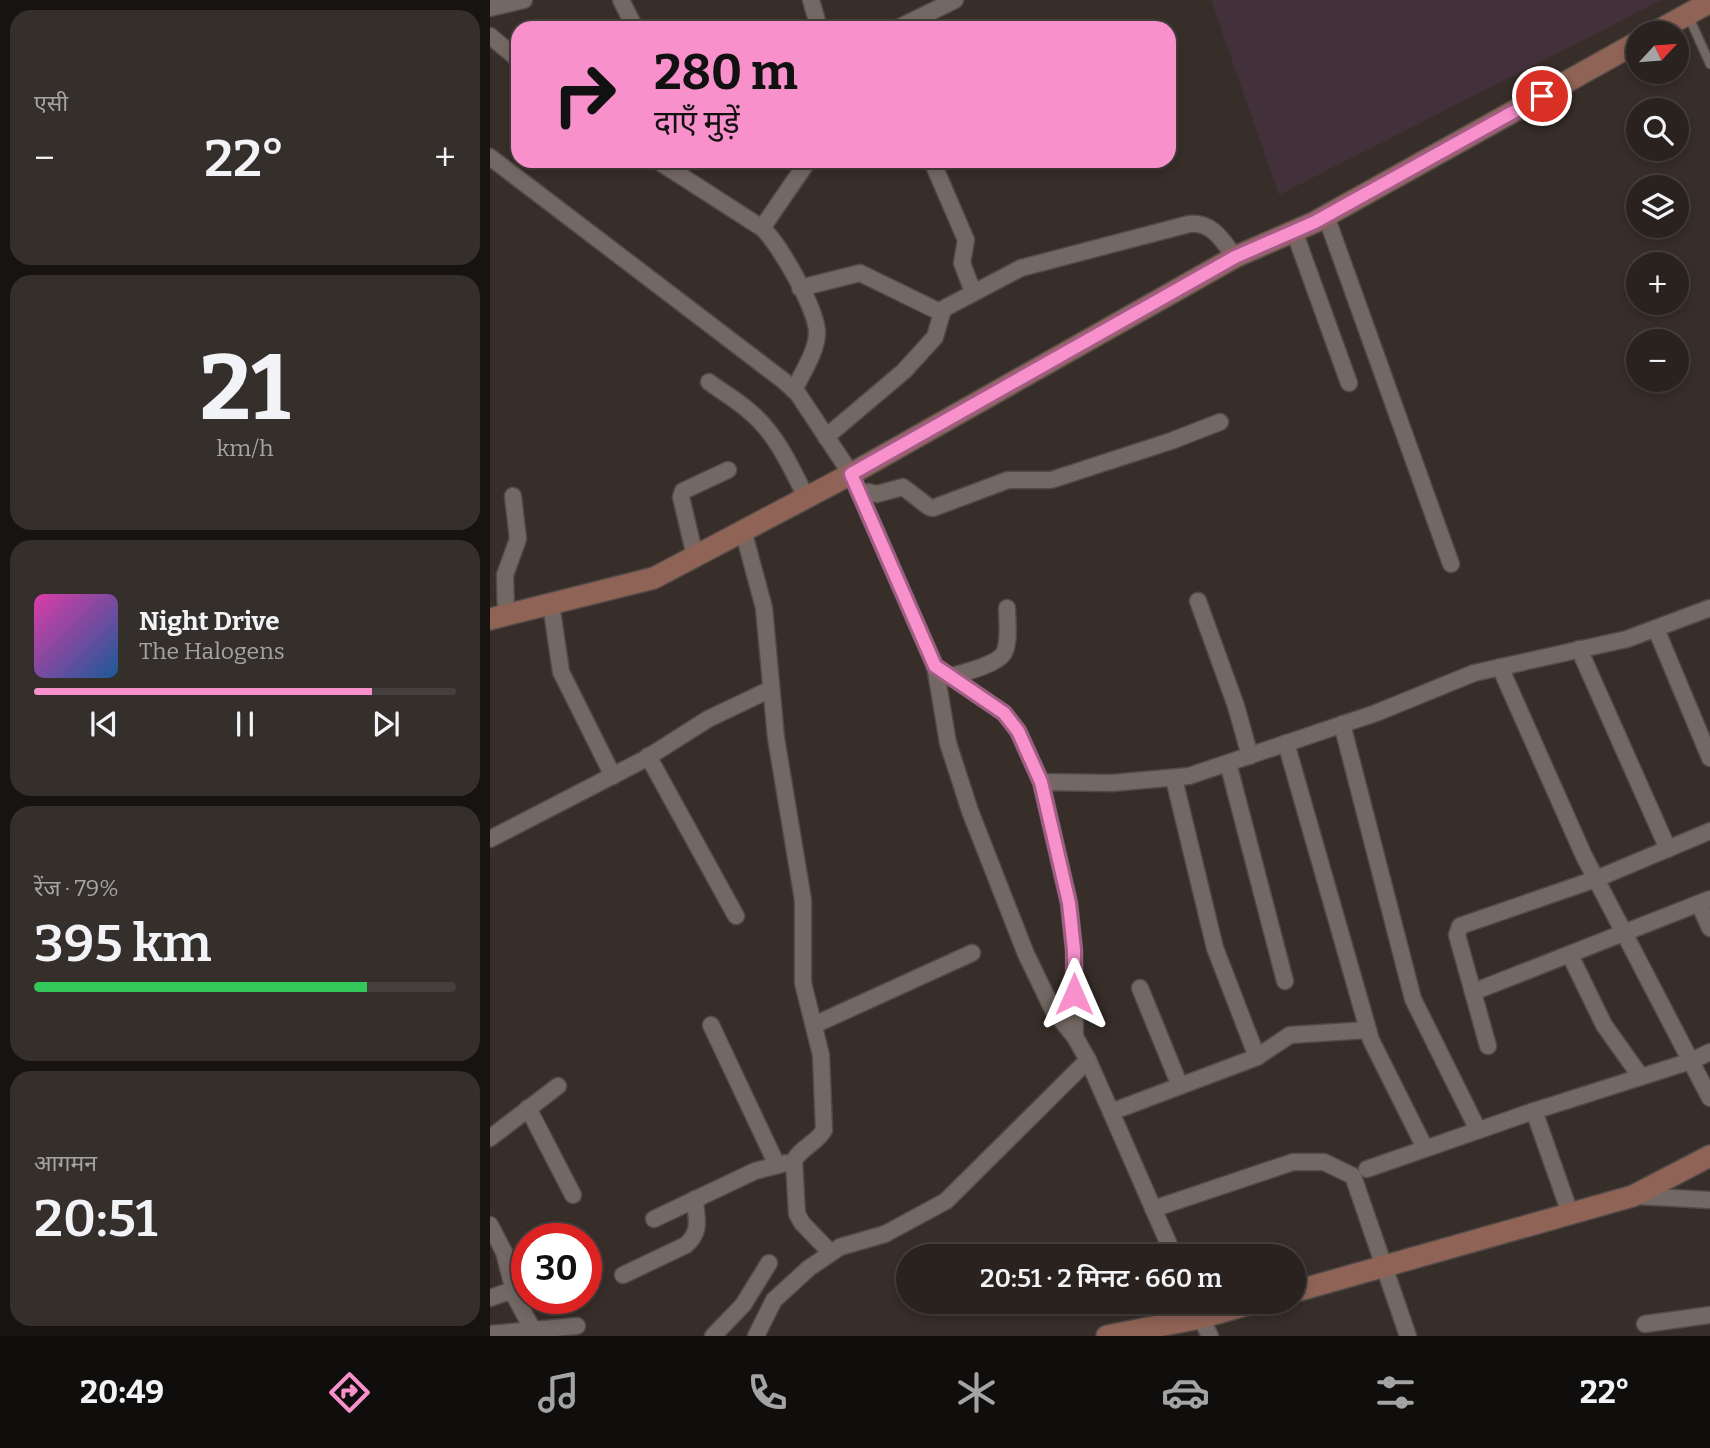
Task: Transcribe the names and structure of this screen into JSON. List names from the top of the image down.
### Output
{
  "north": "top right",
  "page": {
    "tile": [
      "एसी",
      ["21", "km/h"],
      ["रेंज · 79%", "395 km"],
      ["आगमन", "20:51"]
    ],
    "map_buttons": ["+", "−"],
    "turn": ["280 m", "दाएँ मुड़ें"],
    "heat": ["−", "22°", "+"],
    "song": ["Night Drive", "The Halogens"],
    "limit": "30",
    "trip": "20:51 · 2 मिनट · 660 m",
    "tabs": ["20:49", "22°"]
  }
}
